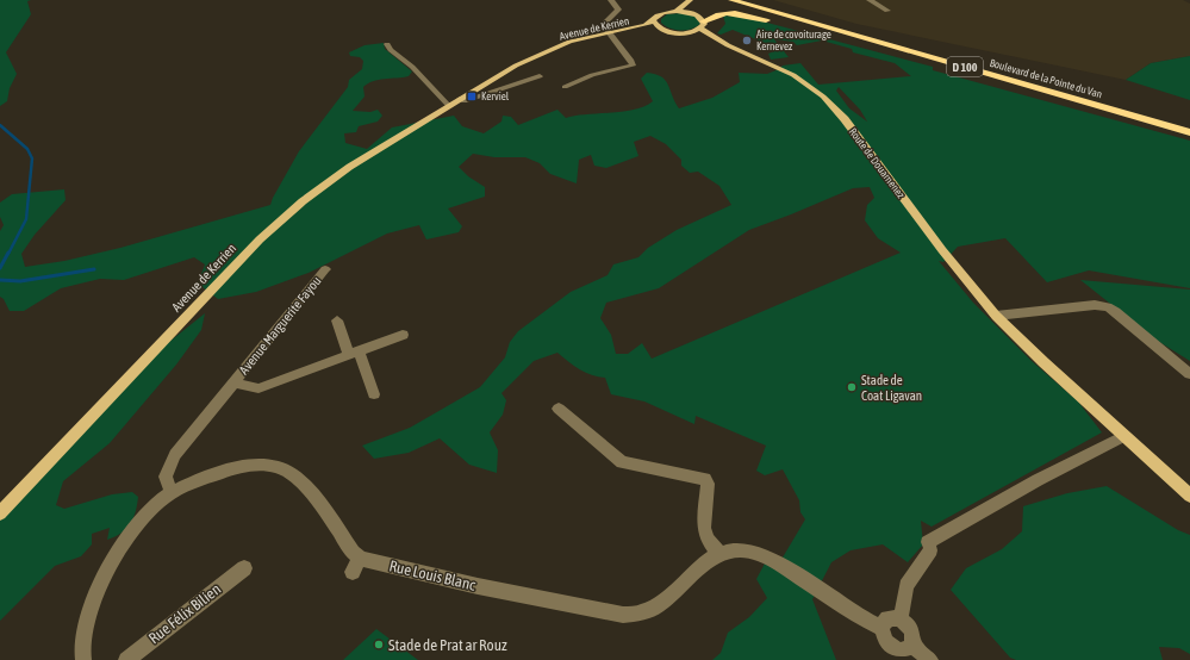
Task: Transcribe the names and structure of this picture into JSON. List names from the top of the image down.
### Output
{
  "streets": {
    "highway": ["D 100", "Boulevard de la Pointe du Van"],
    "main road": ["Avenue de Kerrien", "Route de Douarnenez"],
    "street": ["Avenue Marguerite Fayou", "Rue Louis Blanc", "Rue Félix Bilien"]
  },
  "crossings": [
    ["Avenue de Kerrien", "Route de Douarnenez"],
    ["Avenue Marguerite Fayou", "Rue Louis Blanc"]
  ],
  "places": {
    "other": ["Aire de covoiturage Kernevez", "Stade de Coat Ligavan", "Stade de Prat ar Rouz"],
    "transit": ["Kerviel"]
  }
}
